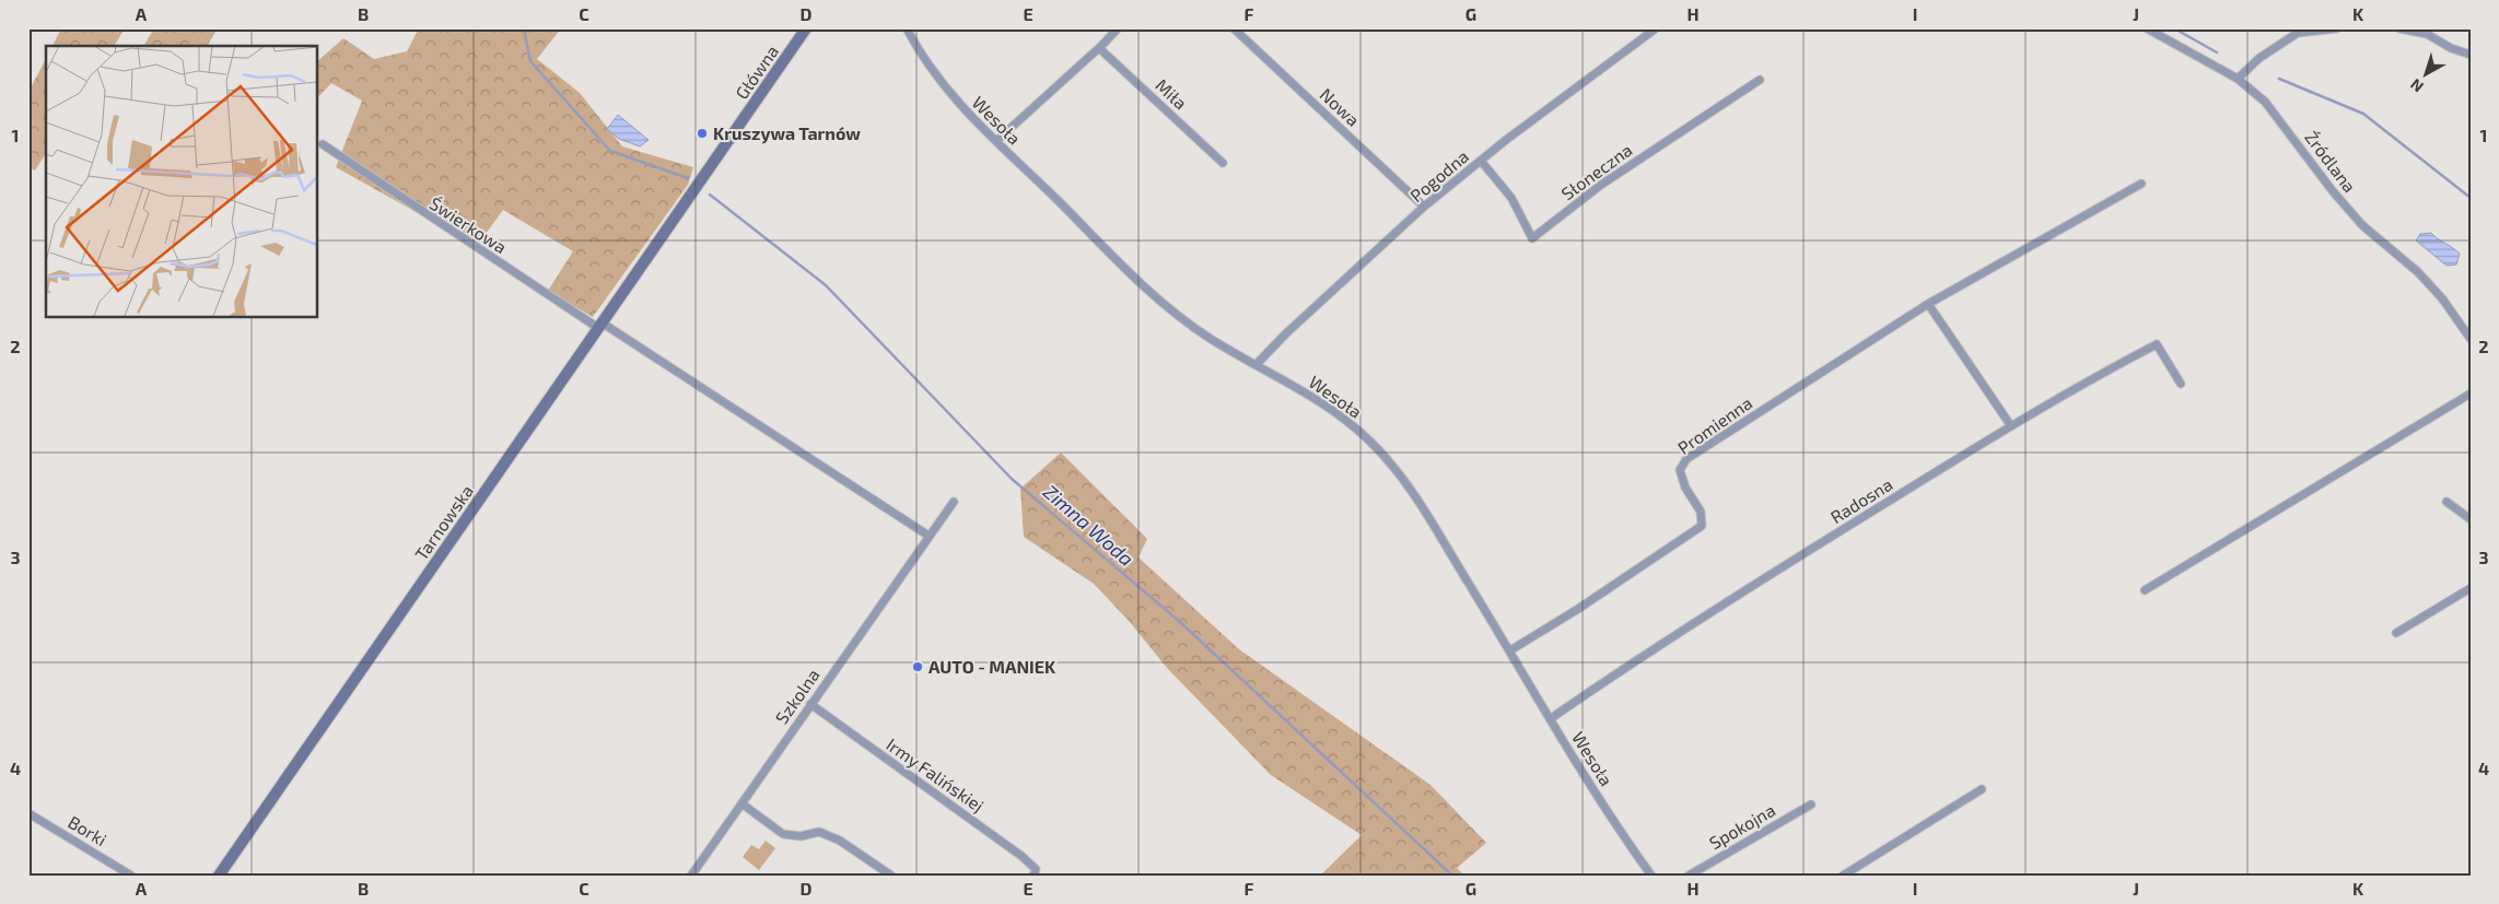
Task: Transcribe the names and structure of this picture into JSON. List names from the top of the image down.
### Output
{
  "streets": {
    "street": [
      "Główna",
      "Miła",
      "Nowa",
      "Wesoła",
      "Źródlana",
      "Słoneczna",
      "Pogodna",
      "Świerkowa",
      "Promienna",
      "Radosna",
      "Tarnowska",
      "Szkolna",
      "Irmy Falińskiej",
      "Spokojna",
      "Borki"
    ]
  },
  "crossings": [
    ["Główna", "Tarnowska"],
    ["Nowa", "Pogodna"],
    ["Wesoła", "Pogodna"],
    ["Wesoła", "Promienna"],
    ["Wesoła", "Radosna"],
    ["Słoneczna", "Pogodna"],
    ["Świerkowa", "Tarnowska"],
    ["Szkolna", "Irmy Falińskiej"]
  ],
  "water": ["Zimna Woda"],
  "places": ["Kruszywa Tarnów", "AUTO - MANIEK"],
  "north": "bottom left",
  "grid": {
    "columns": [
      "A",
      "B",
      "C",
      "D",
      "E",
      "F",
      "G",
      "H",
      "I",
      "J",
      "K"
    ],
    "rows": [
      "1",
      "2",
      "3",
      "4"
    ]
  }
}
